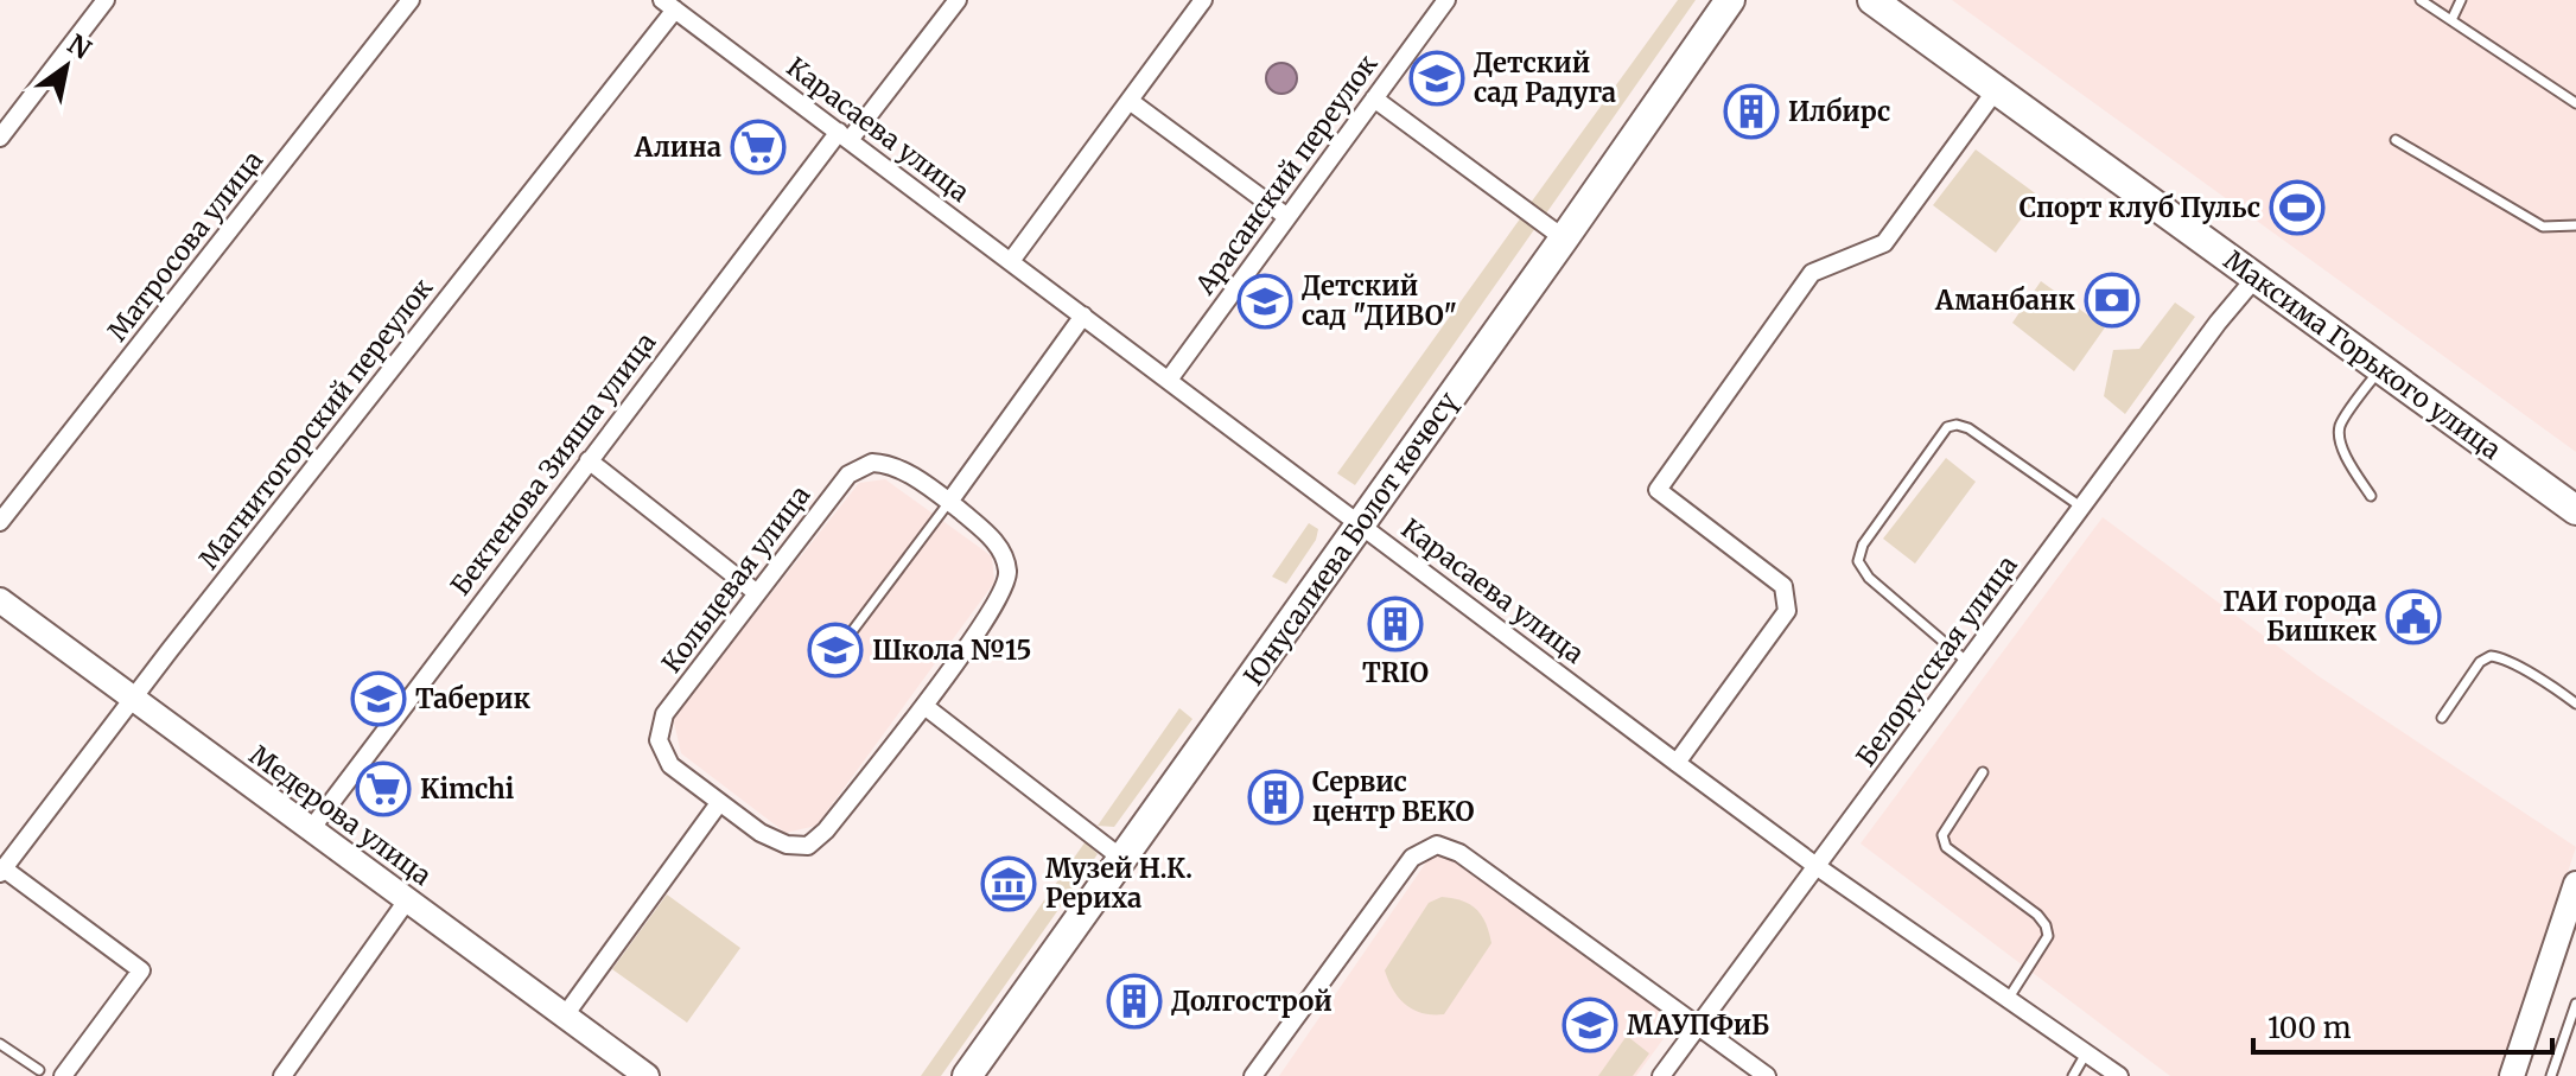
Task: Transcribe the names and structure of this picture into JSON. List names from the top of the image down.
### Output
{
  "streets": {
    "main road": ["Максима Горького улица", "Юнусалиева Болот көчөсү", "Медерова улица"],
    "street": [
      "Карасаева улица",
      "Арасанский переулок",
      "Матросова улица",
      "Магнитогорский переулок",
      "Бектенова Зияша улица",
      "Кольцевая улица",
      "Белорусская улица"
    ]
  },
  "crossings": [
    ["Карасаева улица", "Арасанский переулок"],
    ["Карасаева улица", "Магнитогорский переулок"],
    ["Карасаева улица", "Бектенова Зияша улица"],
    ["Карасаева улица", "Юнусалиева Болот көчөсү"],
    ["Карасаева улица", "Белорусская улица"],
    ["Максима Горького улица", "Белорусская улица"],
    ["Магнитогорский переулок", "Медерова улица"],
    ["Бектенова Зияша улица", "Медерова улица"]
  ],
  "places": {
    "school or university": [
      "Детский сад Радуга",
      "Детский сад \"ДИВО\"",
      "Школа №15",
      "Таберик",
      "МАУПФиБ"
    ],
    "building": [
      "Илбирс",
      "TRIO",
      "Сервис центр BEKO",
      "Долгострой"
    ],
    "supermarket": ["Алина", "Kimchi"],
    "sports": ["Спорт клуб Пульс"],
    "bank": ["Аманбанк"],
    "public building": ["ГАИ города Бишкек"],
    "museum": ["Музей Н.К. Рериха"]
  },
  "scale_bar": "100 m",
  "north": "top right"
}
